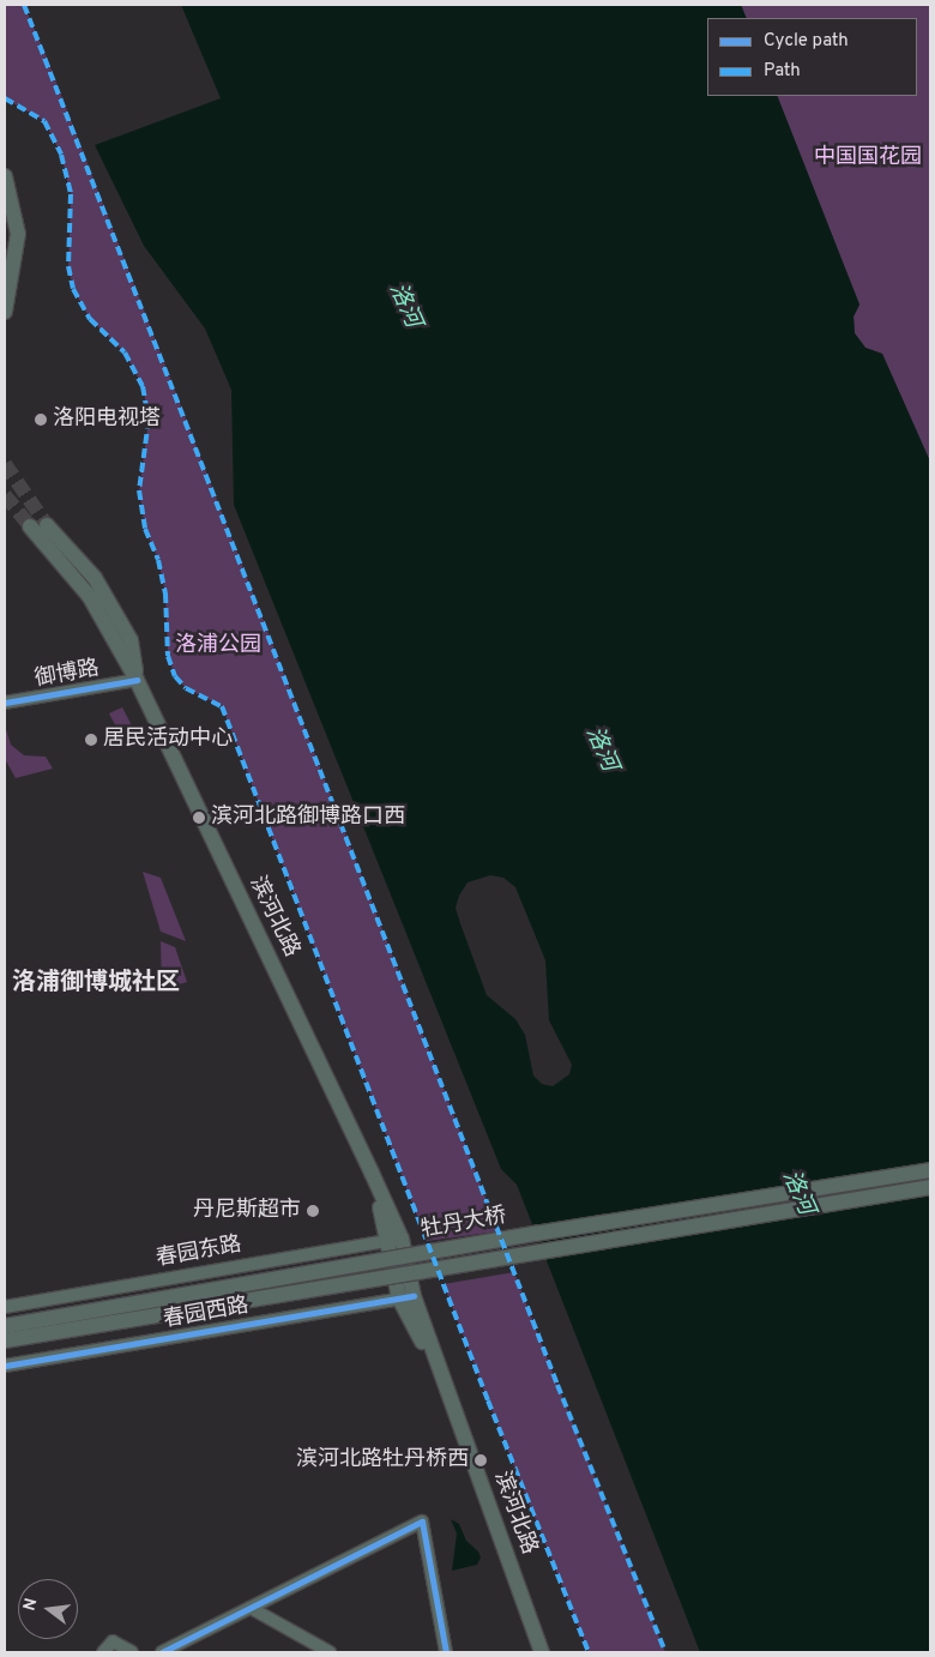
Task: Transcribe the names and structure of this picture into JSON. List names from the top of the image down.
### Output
{
  "streets": {
    "main road": ["滨河北路", "牡丹大桥"],
    "street": ["御博路", "春园东路", "春园西路"]
  },
  "crossings": [
    ["御博路", "滨河北路"],
    ["滨河北路", "春园东路"],
    ["滨河北路", "春园西路"]
  ],
  "districts": ["洛浦御博城社区"],
  "water": ["洛河"],
  "parks": ["中国国花园", "洛浦公园"],
  "places": [
    "洛阳电视塔",
    "居民活动中心",
    "滨河北路御博路口西",
    "丹尼斯超市",
    "滨河北路牡丹桥西"
  ],
  "legend": ["Cycle path", "Path"],
  "north": "left"
}
